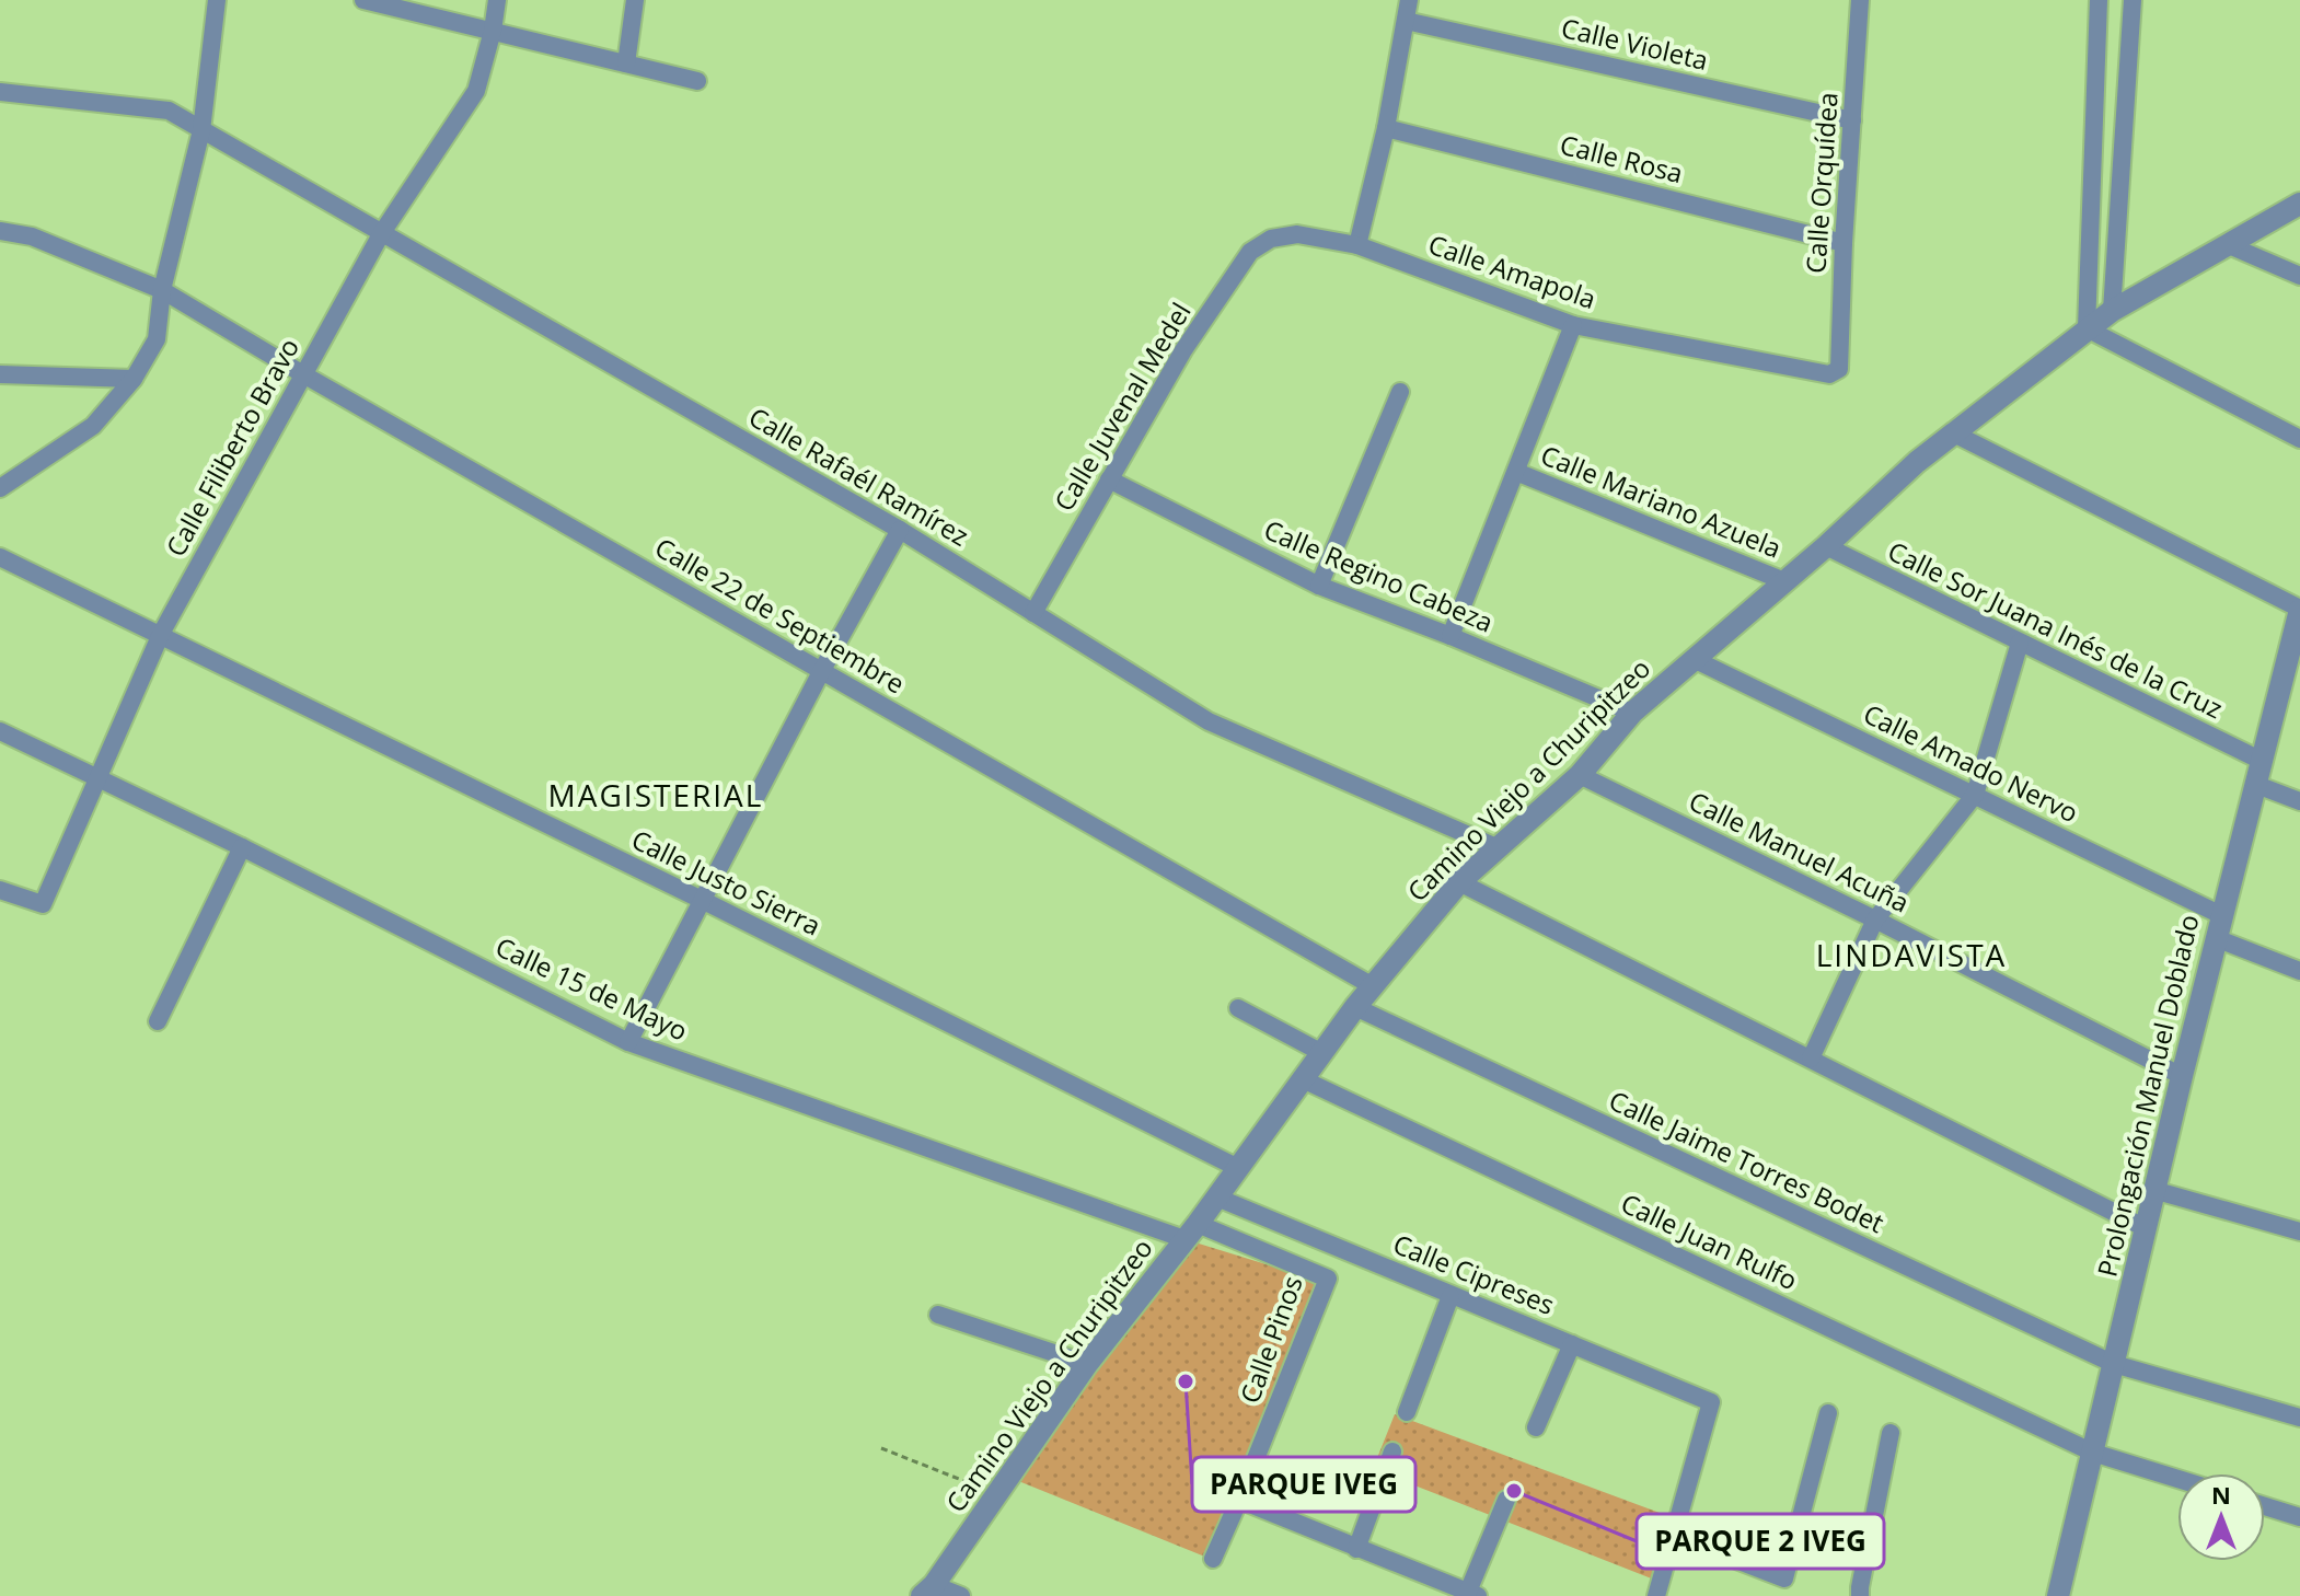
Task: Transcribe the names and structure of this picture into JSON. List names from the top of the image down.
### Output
{
  "streets": {
    "street": [
      "Calle Violeta",
      "Calle Rosa",
      "Calle Orquídea",
      "Calle Amapola",
      "Calle Juvenal Medel",
      "Calle Filiberto Bravo",
      "Calle Rafaél Ramírez",
      "Calle Mariano Azuela",
      "Calle Regino Cabeza",
      "Calle 22 de Septiembre",
      "Calle Sor Juana Inés de la Cruz",
      "Calle Amado Nervo",
      "Camino Viejo a Churipitzeo",
      "Calle Manuel Acuña",
      "Calle Justo Sierra",
      "Calle 15 de Mayo",
      "Prolongación Manuel Doblado",
      "Calle Jaime Torres Bodet",
      "Calle Juan Rulfo",
      "Calle Cipreses",
      "Calle Pinos"
    ]
  },
  "crossings": [
    ["Calle Violeta", "Calle Orquídea"],
    ["Calle Rosa", "Calle Orquídea"],
    ["Calle Orquídea", "Calle Amapola"],
    ["Calle Amapola", "Calle Juvenal Medel"],
    ["Calle Juvenal Medel", "Calle Rafaél Ramírez"],
    ["Calle Juvenal Medel", "Calle Regino Cabeza"],
    ["Calle Filiberto Bravo", "Calle Rafaél Ramírez"],
    ["Calle Filiberto Bravo", "Calle 22 de Septiembre"],
    ["Calle Filiberto Bravo", "Calle Justo Sierra"],
    ["Calle Filiberto Bravo", "Calle 15 de Mayo"],
    ["Calle Rafaél Ramírez", "Camino Viejo a Churipitzeo"],
    ["Calle Mariano Azuela", "Camino Viejo a Churipitzeo"],
    ["Calle Regino Cabeza", "Camino Viejo a Churipitzeo"],
    ["Calle 22 de Septiembre", "Camino Viejo a Churipitzeo"],
    ["Calle Sor Juana Inés de la Cruz", "Camino Viejo a Churipitzeo"],
    ["Calle Sor Juana Inés de la Cruz", "Prolongación Manuel Doblado"],
    ["Calle Amado Nervo", "Camino Viejo a Churipitzeo"],
    ["Calle Amado Nervo", "Prolongación Manuel Doblado"],
    ["Camino Viejo a Churipitzeo", "Calle Manuel Acuña"],
    ["Camino Viejo a Churipitzeo", "Calle Justo Sierra"],
    ["Camino Viejo a Churipitzeo", "Calle 15 de Mayo"],
    ["Camino Viejo a Churipitzeo", "Calle Jaime Torres Bodet"],
    ["Camino Viejo a Churipitzeo", "Calle Juan Rulfo"],
    ["Camino Viejo a Churipitzeo", "Calle Cipreses"],
    ["Camino Viejo a Churipitzeo", "Calle Pinos"],
    ["Calle Manuel Acuña", "Prolongación Manuel Doblado"],
    ["Calle 15 de Mayo", "Calle Pinos"],
    ["Prolongación Manuel Doblado", "Calle Jaime Torres Bodet"],
    ["Prolongación Manuel Doblado", "Calle Juan Rulfo"]
  ],
  "districts": ["MAGISTERIAL", "LINDAVISTA"],
  "places": ["PARQUE IVEG", "PARQUE 2 IVEG"],
  "north": "top"
}
